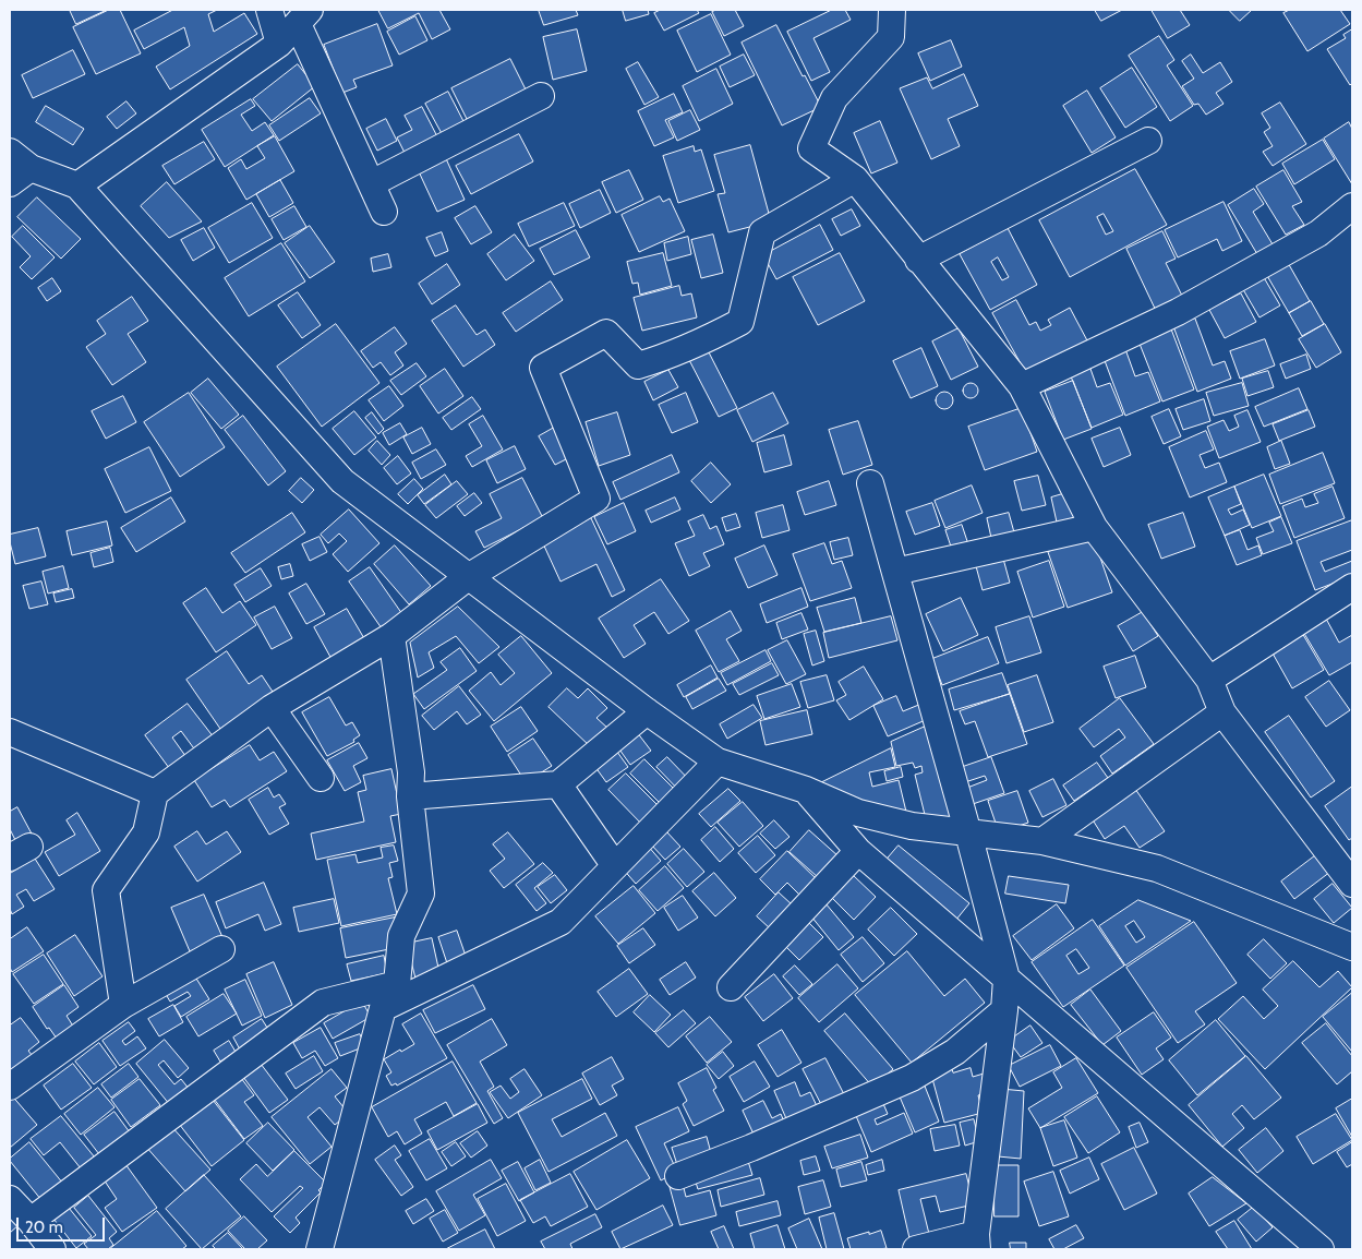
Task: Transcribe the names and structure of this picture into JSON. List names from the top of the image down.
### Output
{
  "scale_bar": "20 m"
}
